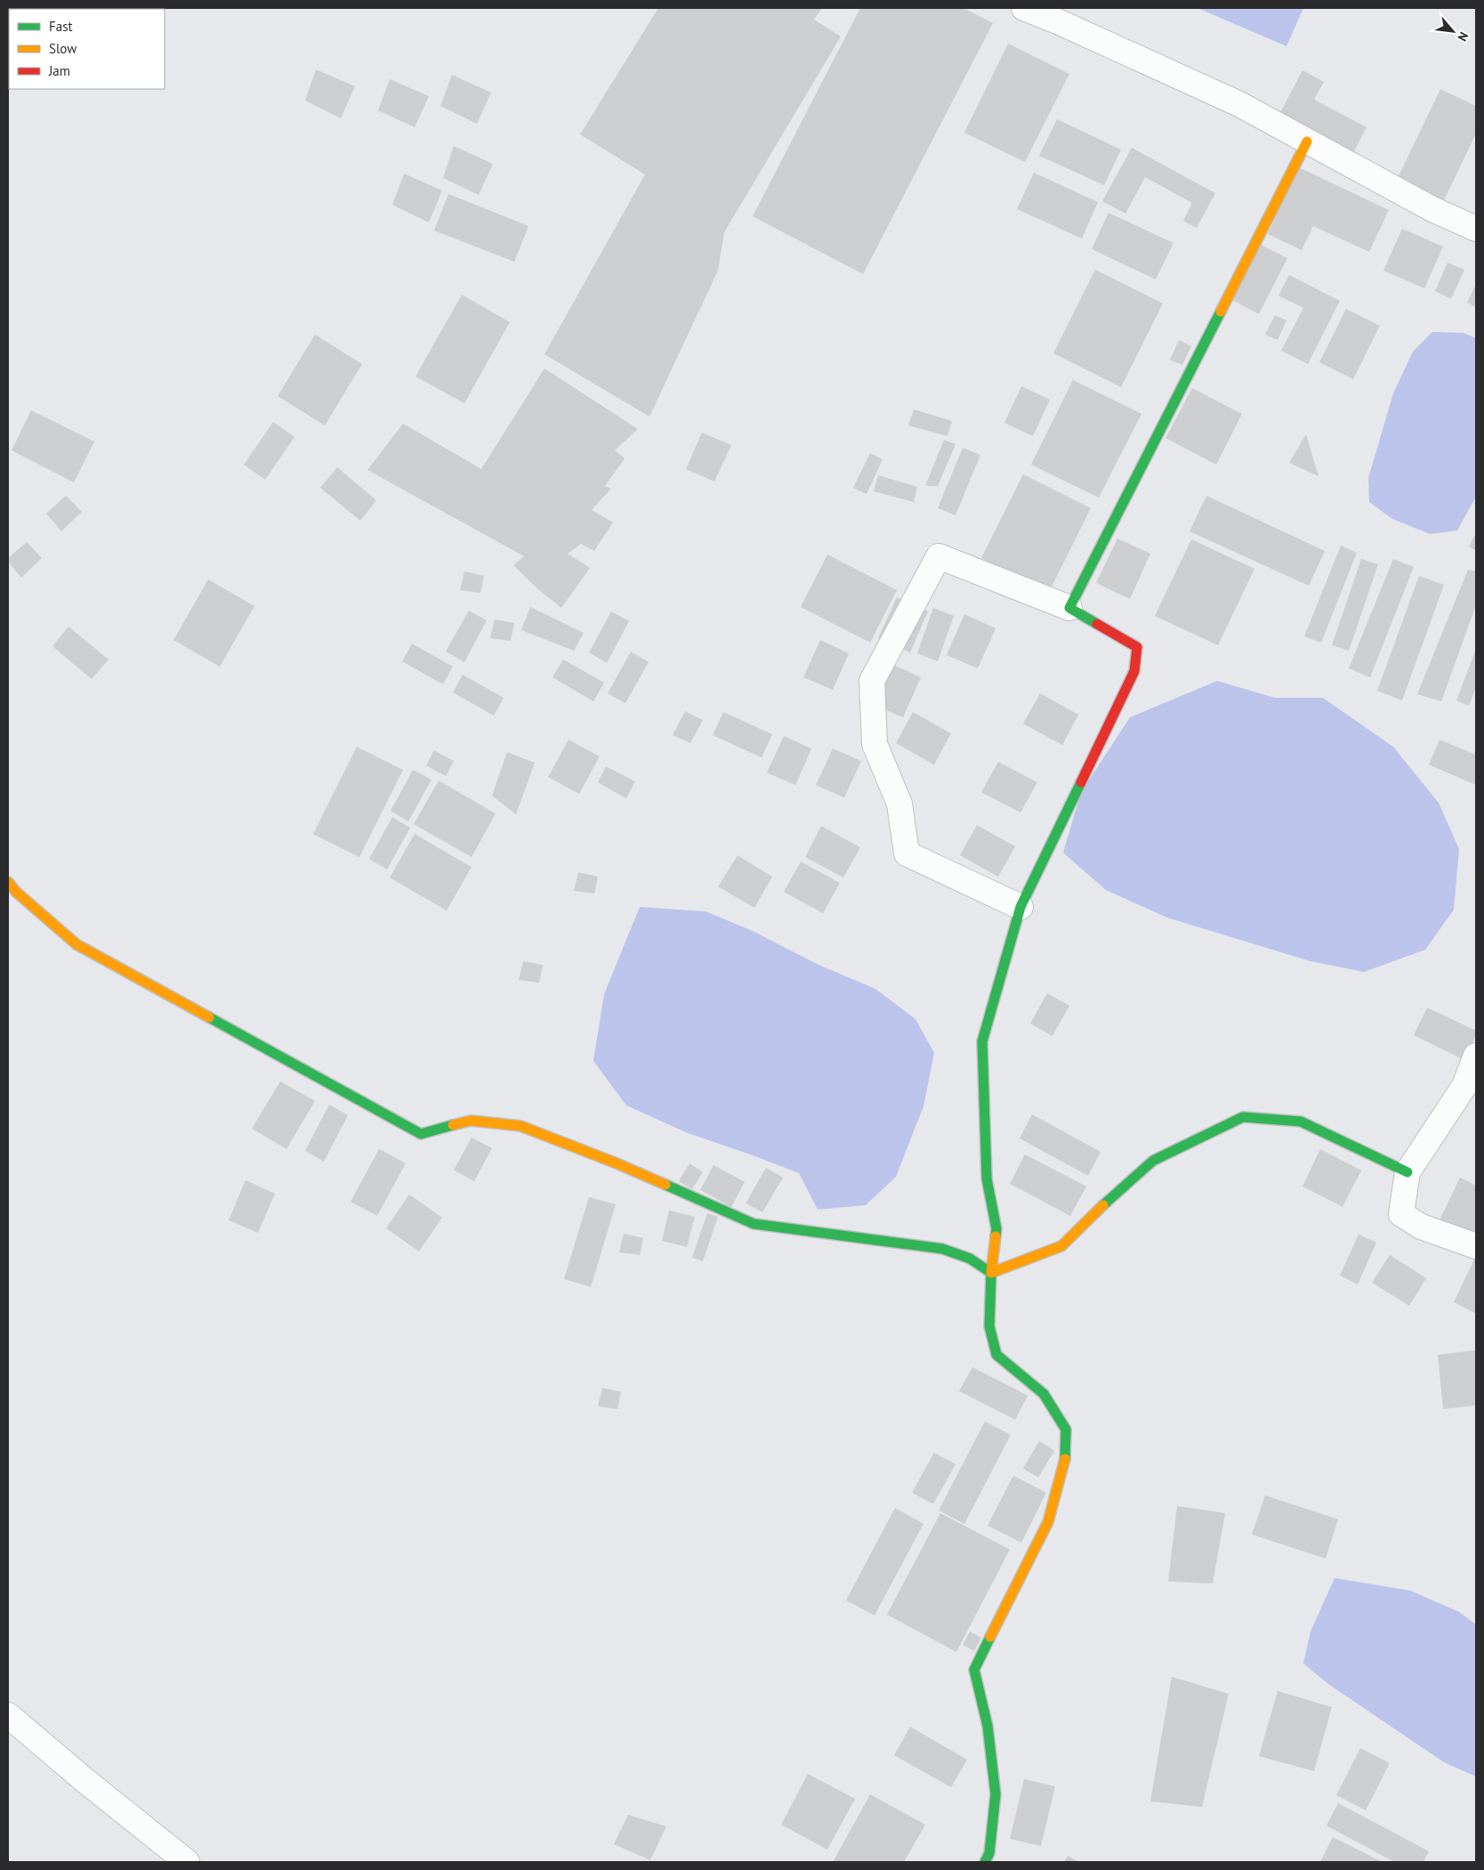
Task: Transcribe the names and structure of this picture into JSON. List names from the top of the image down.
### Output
{
  "legend": ["Fast", "Slow", "Jam"],
  "north": "bottom right"
}
